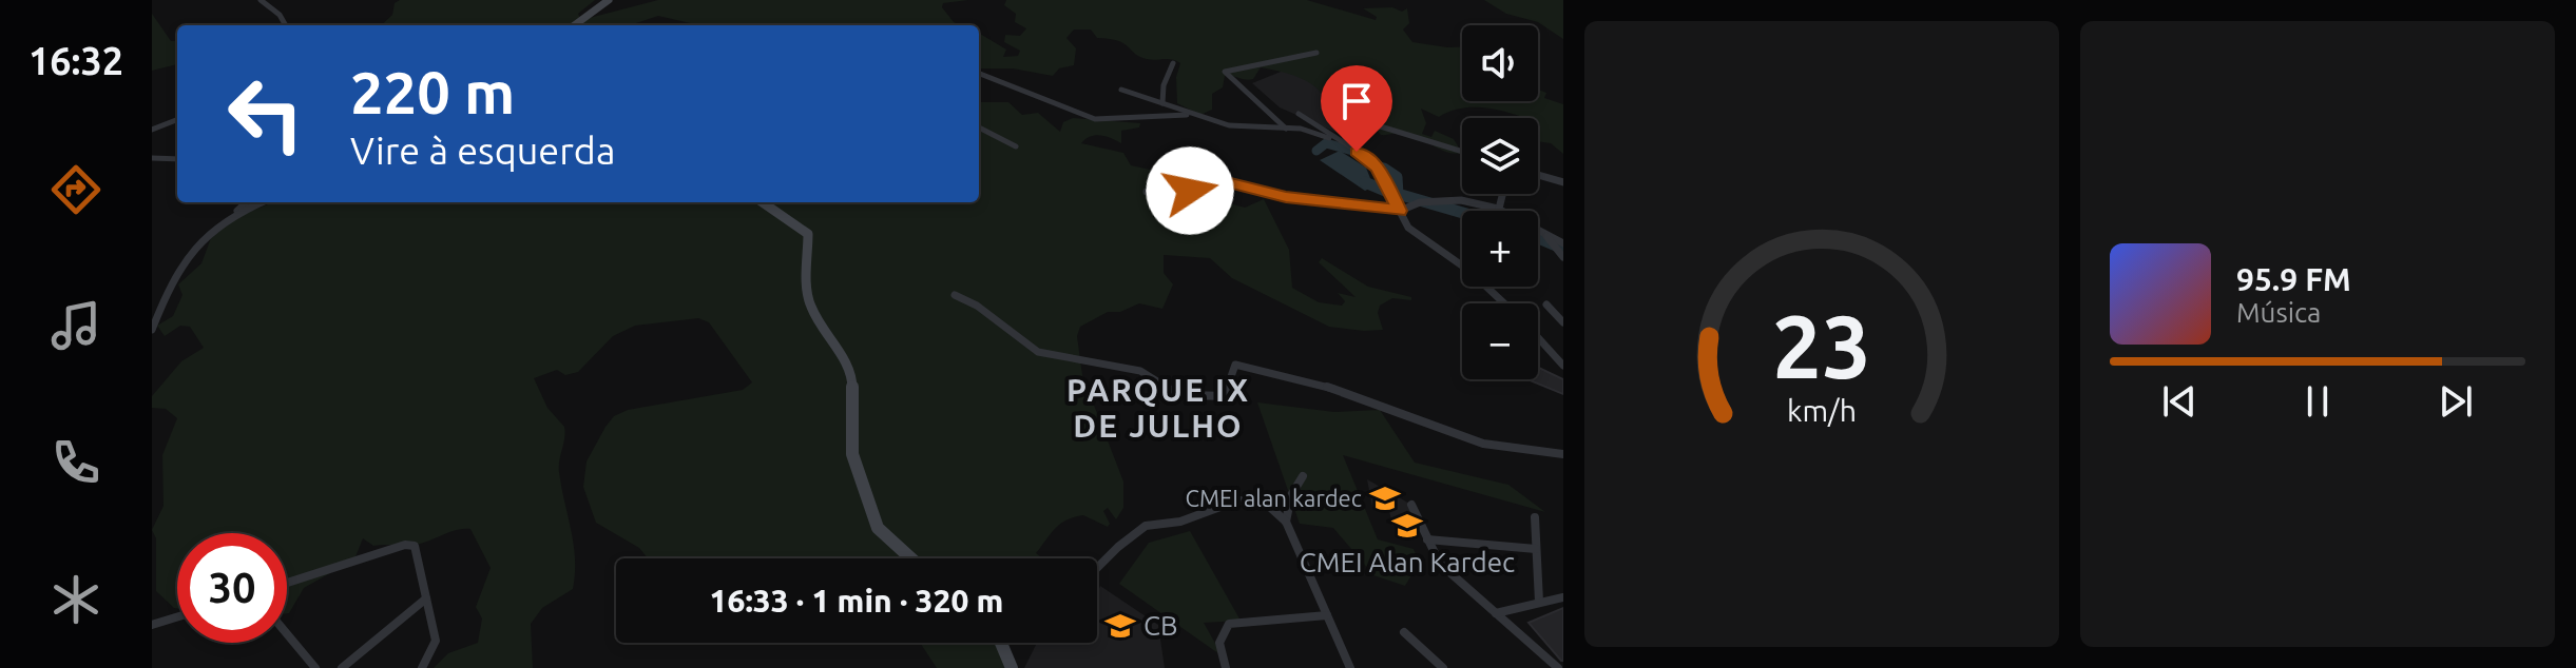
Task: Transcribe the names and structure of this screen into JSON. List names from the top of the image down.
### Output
{
  "districts": ["PARQUE IX DE JULHO"],
  "places": {
    "school or university": ["CMEI alan kardec", "CMEI Alan Kardec", "CB"]
  },
  "page": {
    "tabs": "16:32",
    "map_buttons": ["+", "−"],
    "turn": ["220 m", "Vire à esquerda"],
    "song": ["95.9 FM", "Música"],
    "limit": "30",
    "trip": "16:33 · 1 min · 320 m",
    "gauge": ["23", "km/h"]
  }
}
